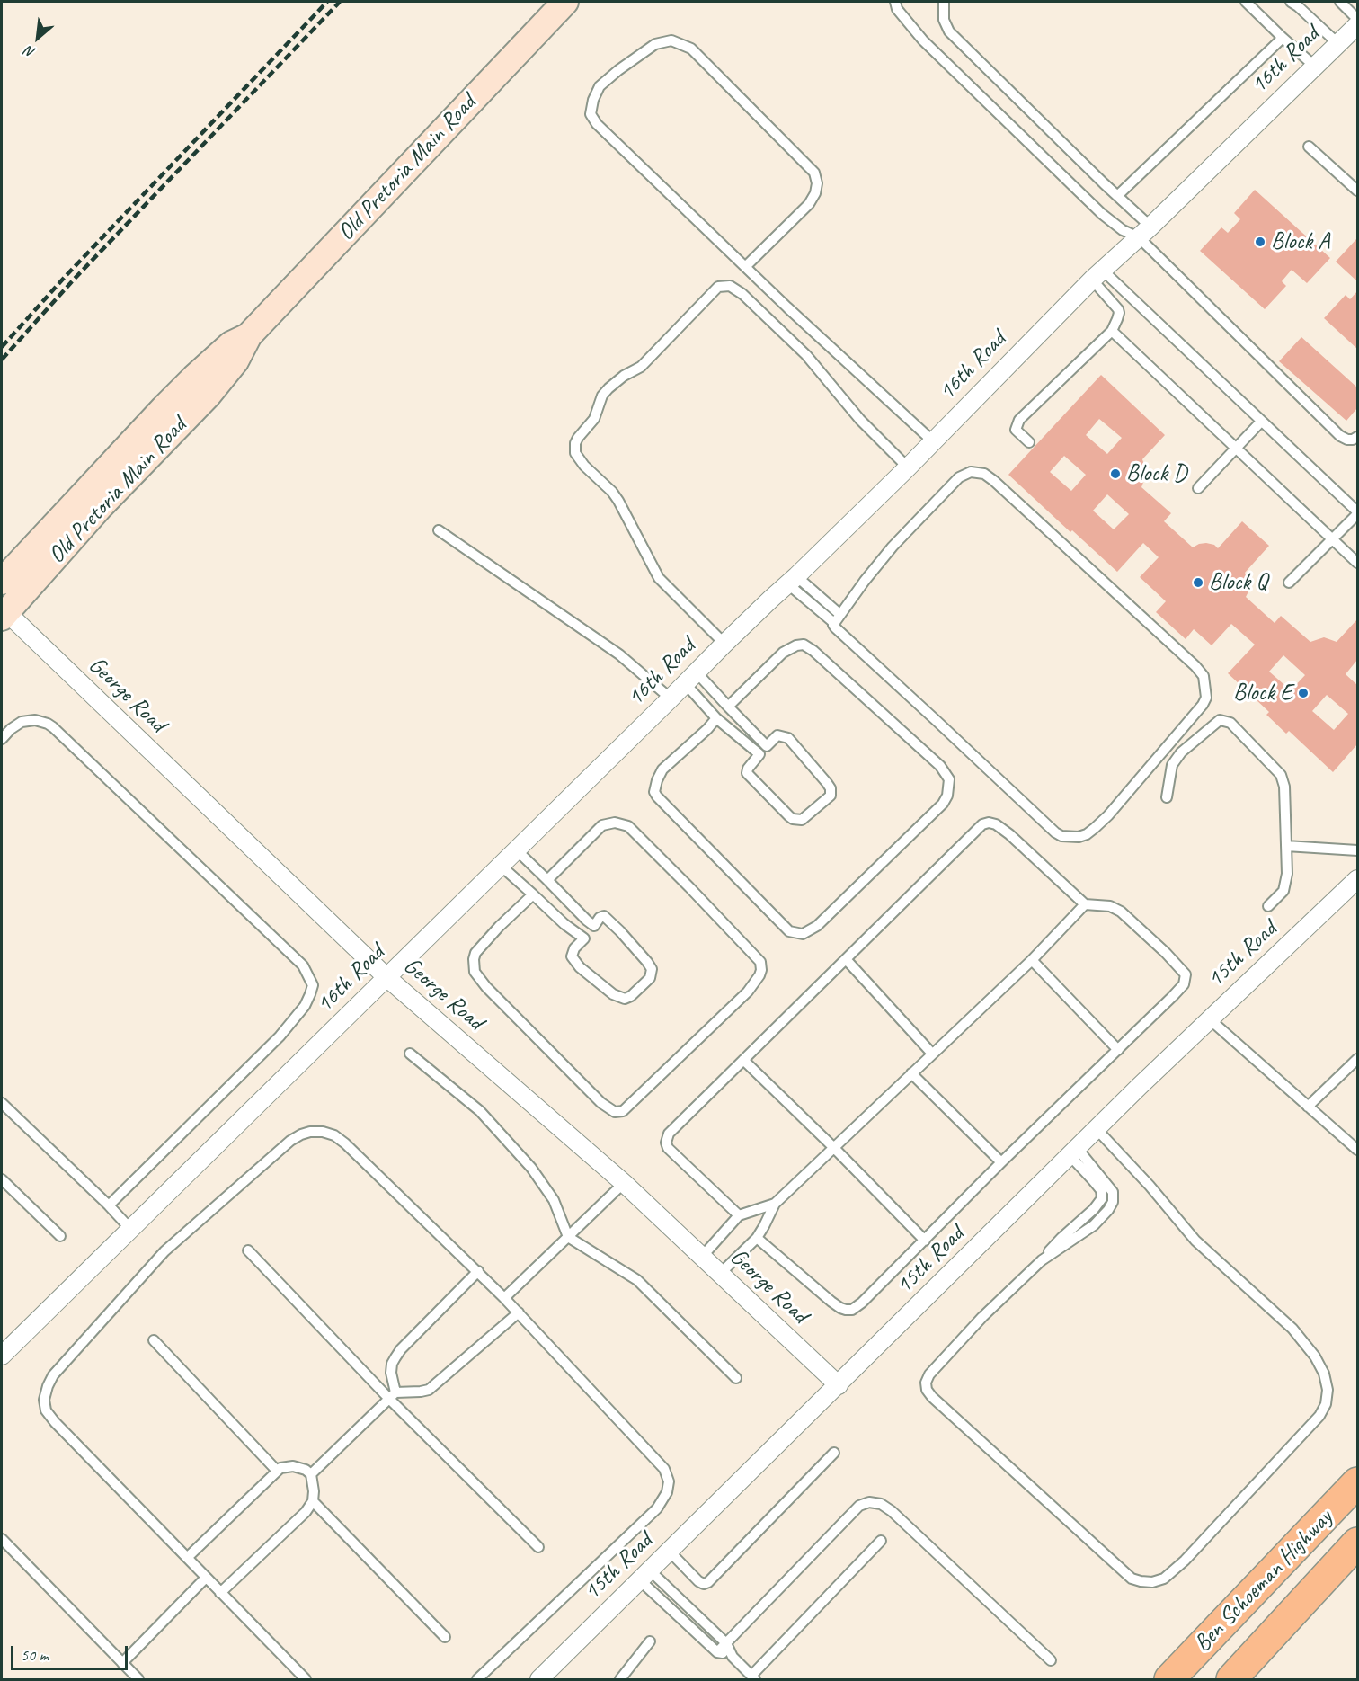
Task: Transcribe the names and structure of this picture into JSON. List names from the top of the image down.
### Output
{
  "streets": {
    "highway": ["Ben Schoeman Highway"],
    "main road": ["Old Pretoria Main Road"],
    "street": ["16th Road", "George Road", "15th Road"]
  },
  "crossings": [
    ["16th Road", "George Road"],
    ["Old Pretoria Main Road", "George Road"],
    ["George Road", "15th Road"]
  ],
  "places": [
    "Block A",
    "Block D",
    "Block Q",
    "Block E"
  ],
  "scale_bar": "50 m",
  "north": "bottom left"
}
